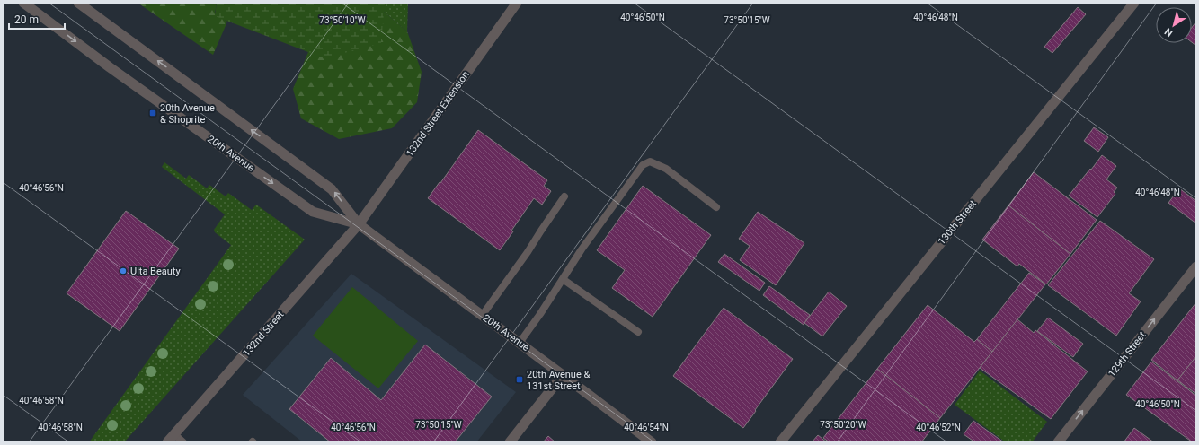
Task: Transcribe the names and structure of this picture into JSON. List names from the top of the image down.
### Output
{
  "streets": {
    "street": [
      "132nd Street Extension",
      "20th Avenue",
      "130th Street",
      "132nd Street",
      "129th Street"
    ]
  },
  "crossings": [
    ["132nd Street Extension", "20th Avenue"],
    ["132nd Street Extension", "132nd Street"],
    ["20th Avenue", "132nd Street"]
  ],
  "one_way": ["129th Street"],
  "places": {
    "transit": ["20th Avenue & Shoprite", "20th Avenue & 131st Street"],
    "other": ["Ulta Beauty"]
  },
  "scale_bar": "20 m",
  "north": "bottom left",
  "coordinates": [
    "40°46'50\"N",
    "40°46'48\"N",
    "73°50'10\"W",
    "73°50'15\"W",
    "40°46'56\"N",
    "40°46'58\"N",
    "73°50'20\"W",
    "40°46'54\"N",
    "40°46'52\"N"
  ]
}
